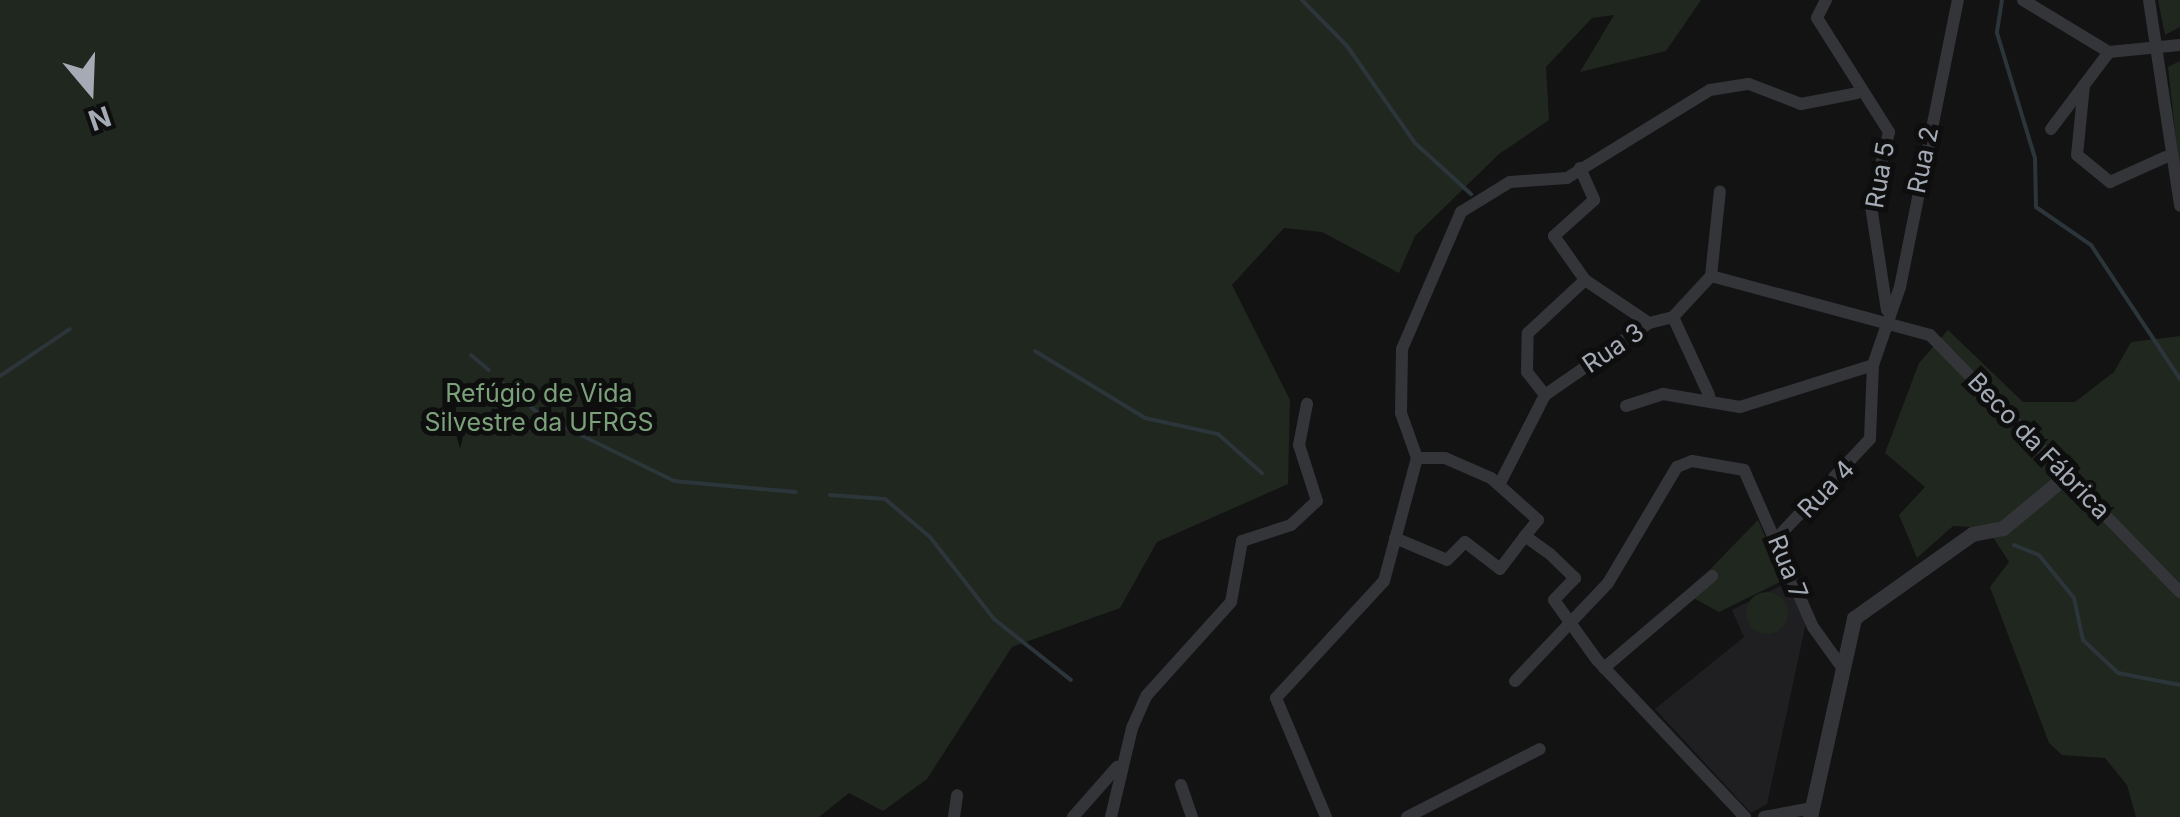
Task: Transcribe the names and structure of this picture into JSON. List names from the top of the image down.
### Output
{
  "streets": {
    "street": [
      "Rua 2",
      "Rua 5",
      "Rua 3",
      "Beco da Fábrica",
      "Rua 4",
      "Rua 7"
    ]
  },
  "crossings": [
    ["Rua 2", "Rua 5"],
    ["Rua 2", "Beco da Fábrica"],
    ["Rua 2", "Rua 4"],
    ["Rua 5", "Beco da Fábrica"],
    ["Rua 5", "Rua 4"],
    ["Beco da Fábrica", "Rua 4"],
    ["Rua 4", "Rua 7"]
  ],
  "parks": ["Refúgio de Vida Silvestre da UFRGS"],
  "north": "bottom"
}
